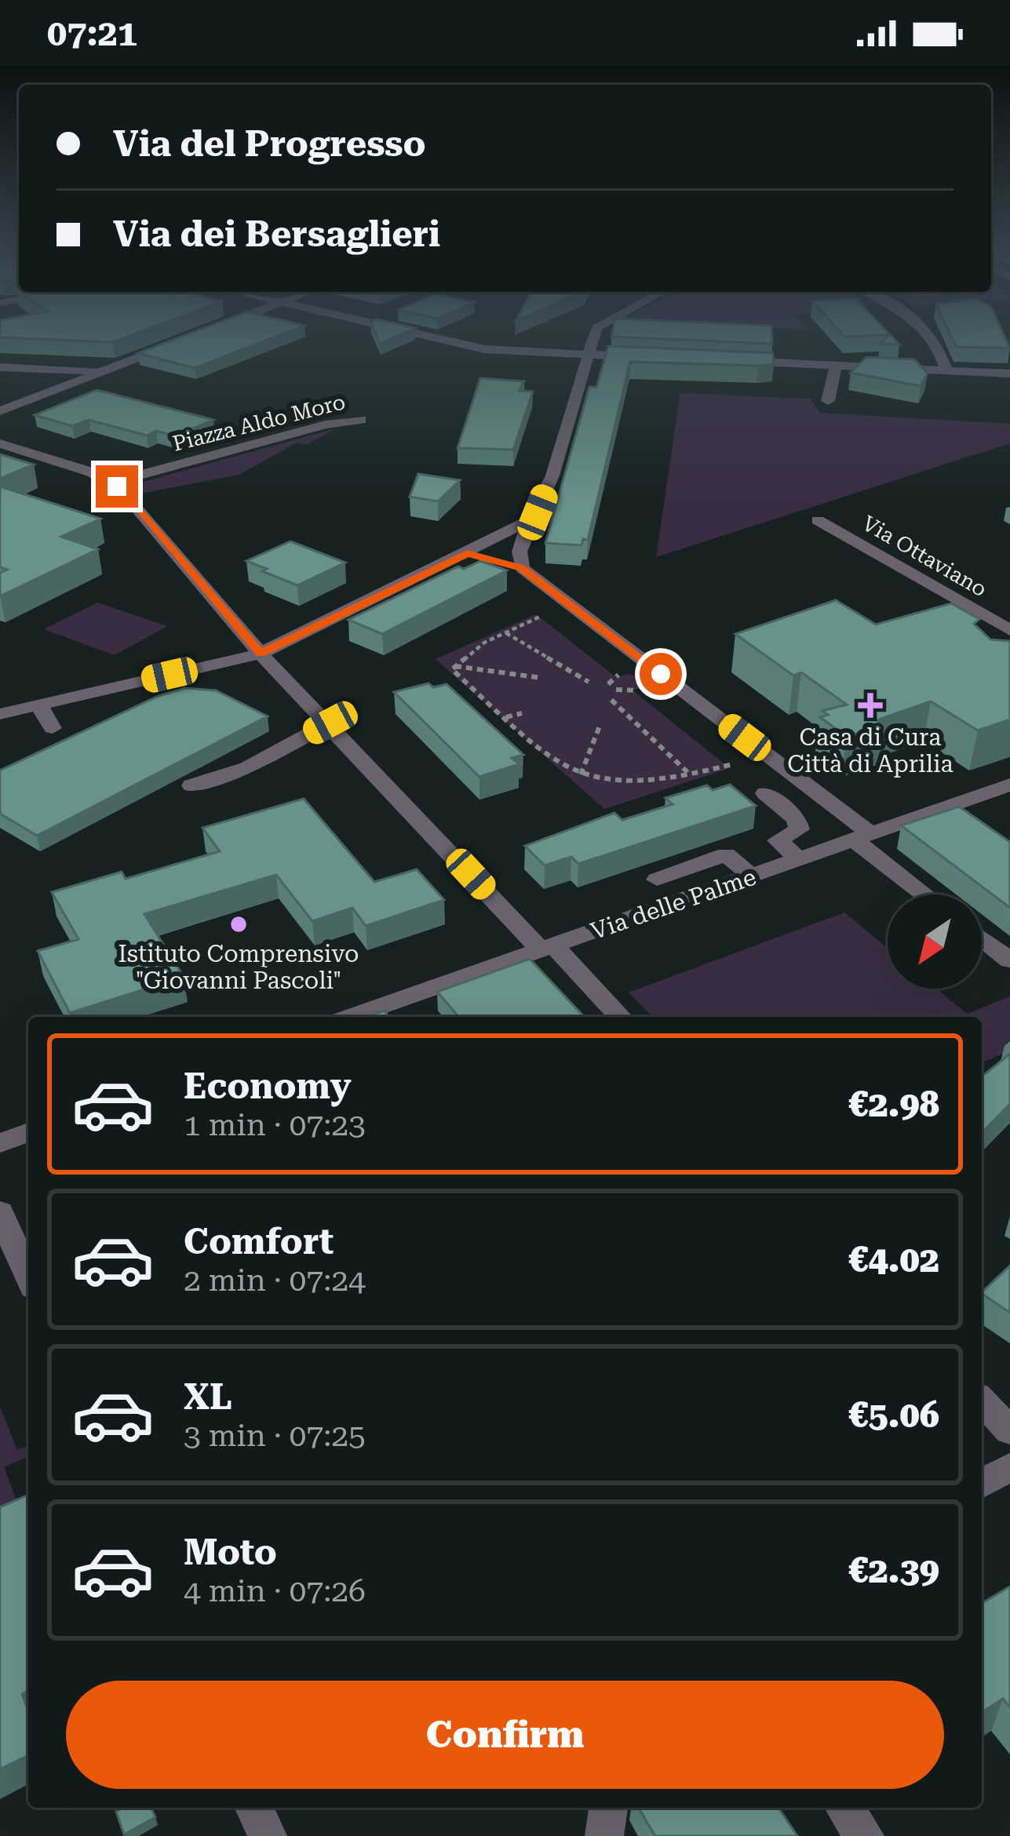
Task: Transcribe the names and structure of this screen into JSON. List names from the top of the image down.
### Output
{
  "streets": {
    "street": ["Piazza Aldo Moro", "Via Ottaviano", "Via delle Palme"]
  },
  "places": {
    "health": ["Casa di Cura Città di Aprilia"],
    "other": ["Istituto Comprensivo \"Giovanni Pascoli\""]
  },
  "north": "bottom left",
  "page": {
    "status": "07:21",
    "banner": ["Via del Progresso", "Via dei Bersaglieri"],
    "list": [
      {
        "name": "Economy",
        "note": "1 min · 07:23",
        "value": "€2.98"
      },
      {
        "name": "Comfort",
        "note": "2 min · 07:24",
        "value": "€4.02"
      },
      {
        "name": "XL",
        "note": "3 min · 07:25",
        "value": "€5.06"
      },
      {
        "name": "Moto",
        "note": "4 min · 07:26",
        "value": "€2.39"
      }
    ],
    "buttons": "Confirm"
  }
}
